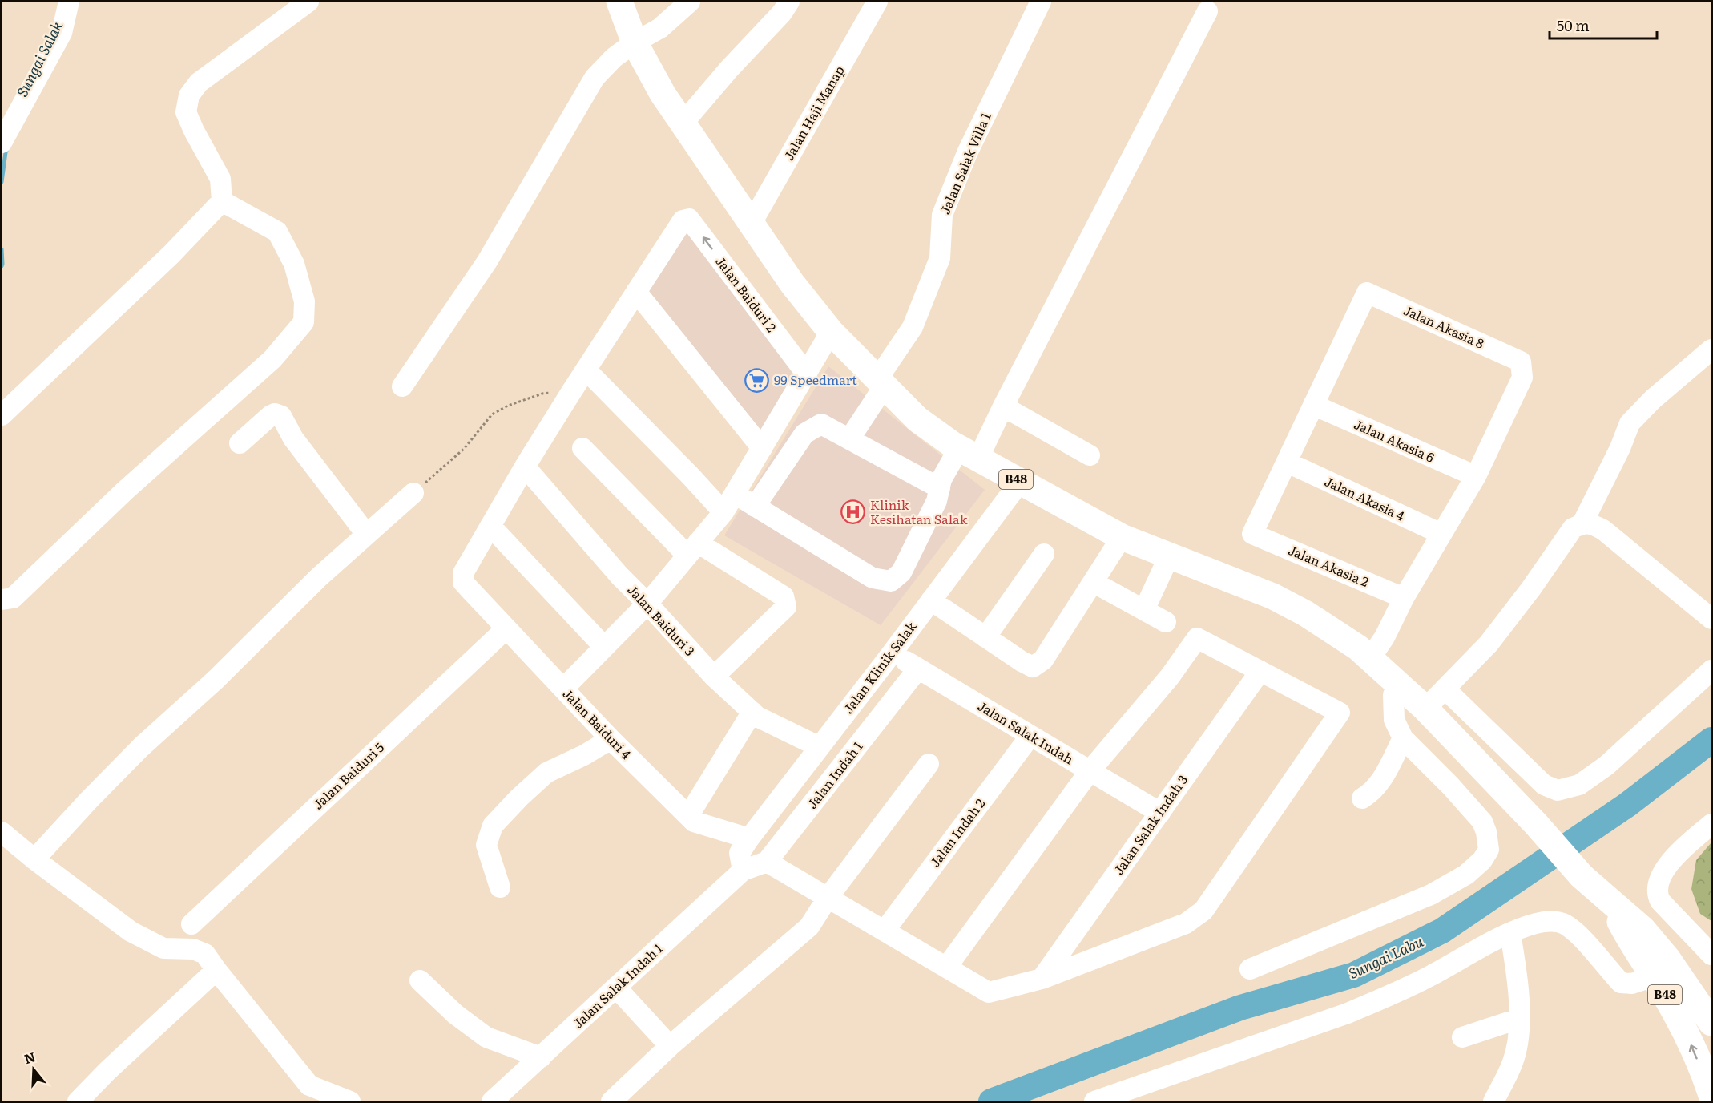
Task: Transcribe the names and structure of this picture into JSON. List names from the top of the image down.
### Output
{
  "streets": {
    "main road": ["B48"],
    "street": [
      "Jalan Haji Manap",
      "Jalan Salak Villa 1",
      "Jalan Baiduri 2",
      "Jalan Akasia 8",
      "Jalan Akasia 6",
      "Jalan Akasia 4",
      "Jalan Akasia 2",
      "Jalan Baiduri 3",
      "Jalan Klinik Salak",
      "Jalan Baiduri 4",
      "Jalan Salak Indah",
      "Jalan Indah 1",
      "Jalan Baiduri 5",
      "Jalan Salak Indah 3",
      "Jalan Indah 2",
      "Jalan Salak Indah 1"
    ]
  },
  "crossings": [
    ["Jalan Haji Manap", "B48"],
    ["Jalan Salak Villa 1", "B48"],
    ["Jalan Akasia 8", "Jalan Akasia 6"],
    ["B48", "Jalan Klinik Salak"],
    ["Jalan Akasia 4", "Jalan Akasia 2"],
    ["Jalan Baiduri 3", "Jalan Klinik Salak"],
    ["Jalan Klinik Salak", "Jalan Baiduri 4"],
    ["Jalan Klinik Salak", "Jalan Salak Indah"],
    ["Jalan Klinik Salak", "Jalan Salak Indah 1"],
    ["Jalan Baiduri 4", "Jalan Baiduri 5"],
    ["Jalan Baiduri 4", "Jalan Salak Indah 1"],
    ["Jalan Salak Indah", "Jalan Indah 1"],
    ["Jalan Salak Indah", "Jalan Salak Indah 3"],
    ["Jalan Salak Indah", "Jalan Indah 2"]
  ],
  "water": ["Sungai Salak", "Sungai Labu"],
  "places": {
    "supermarket": ["99 Speedmart"],
    "hospital": ["Klinik Kesihatan Salak"]
  },
  "scale_bar": "50 m",
  "north": "top"
}
